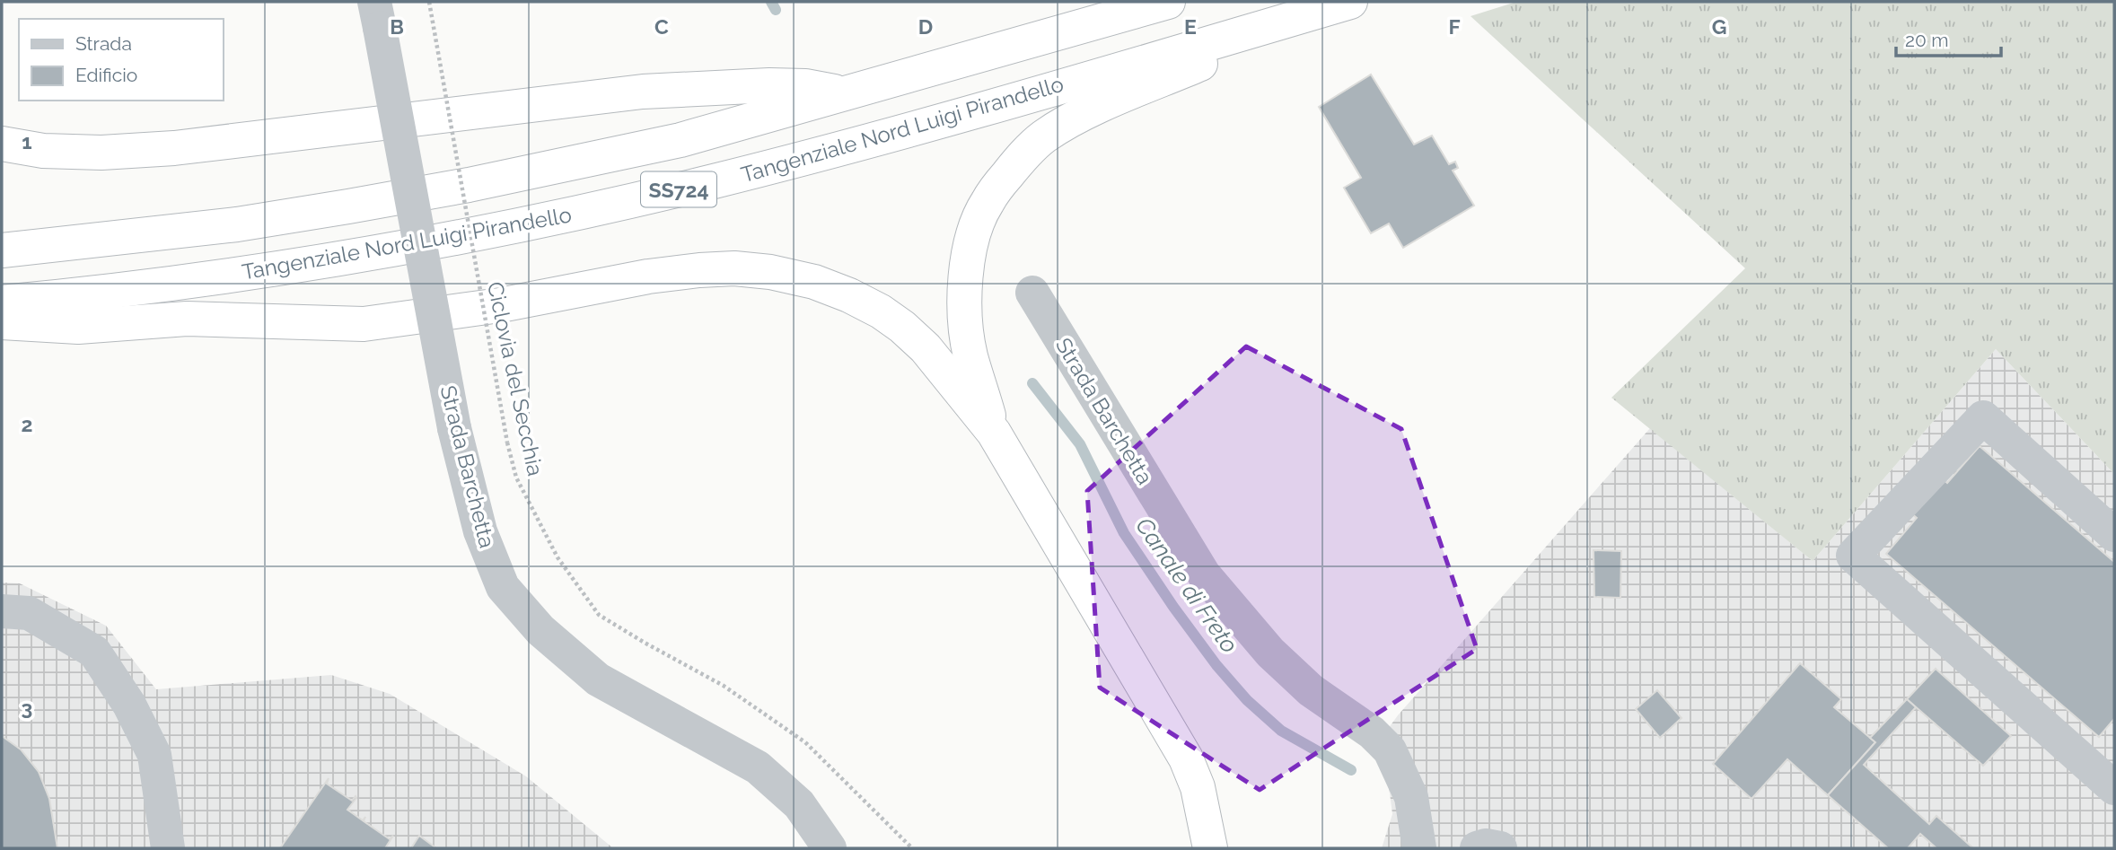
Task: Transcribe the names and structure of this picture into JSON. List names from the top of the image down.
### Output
{
  "streets": {
    "highway": ["Tangenziale Nord Luigi Pirandello", "SS724"],
    "street": ["Strada Barchetta"],
    "path": ["Ciclovia del Secchia"]
  },
  "water": ["Canale di Freto"],
  "legend": ["Strada", "Edificio"],
  "scale_bar": "20 m",
  "grid": {
    "columns": [
      "B",
      "C",
      "D",
      "E",
      "F",
      "G"
    ],
    "rows": ["1", "2", "3"]
  }
}
